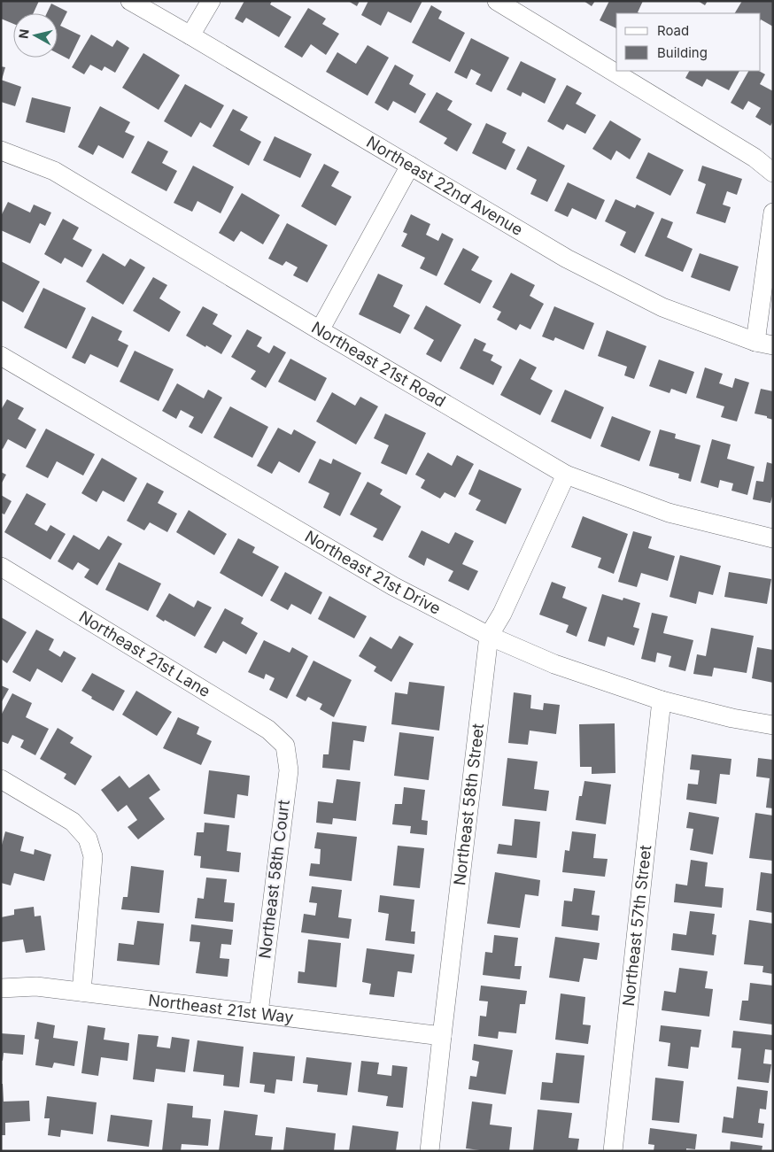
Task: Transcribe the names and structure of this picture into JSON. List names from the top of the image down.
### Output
{
  "streets": {
    "street": [
      "Northeast 22nd Avenue",
      "Northeast 21st Road",
      "Northeast 21st Drive",
      "Northeast 21st Lane",
      "Northeast 58th Street",
      "Northeast 58th Court",
      "Northeast 57th Street",
      "Northeast 21st Way"
    ]
  },
  "crossings": [
    ["Northeast 21st Road", "Northeast 58th Street"],
    ["Northeast 21st Drive", "Northeast 58th Street"],
    ["Northeast 21st Drive", "Northeast 57th Street"],
    ["Northeast 21st Lane", "Northeast 58th Court"],
    ["Northeast 58th Street", "Northeast 21st Way"],
    ["Northeast 58th Court", "Northeast 21st Way"]
  ],
  "legend": ["Road", "Building"],
  "north": "left"
}
